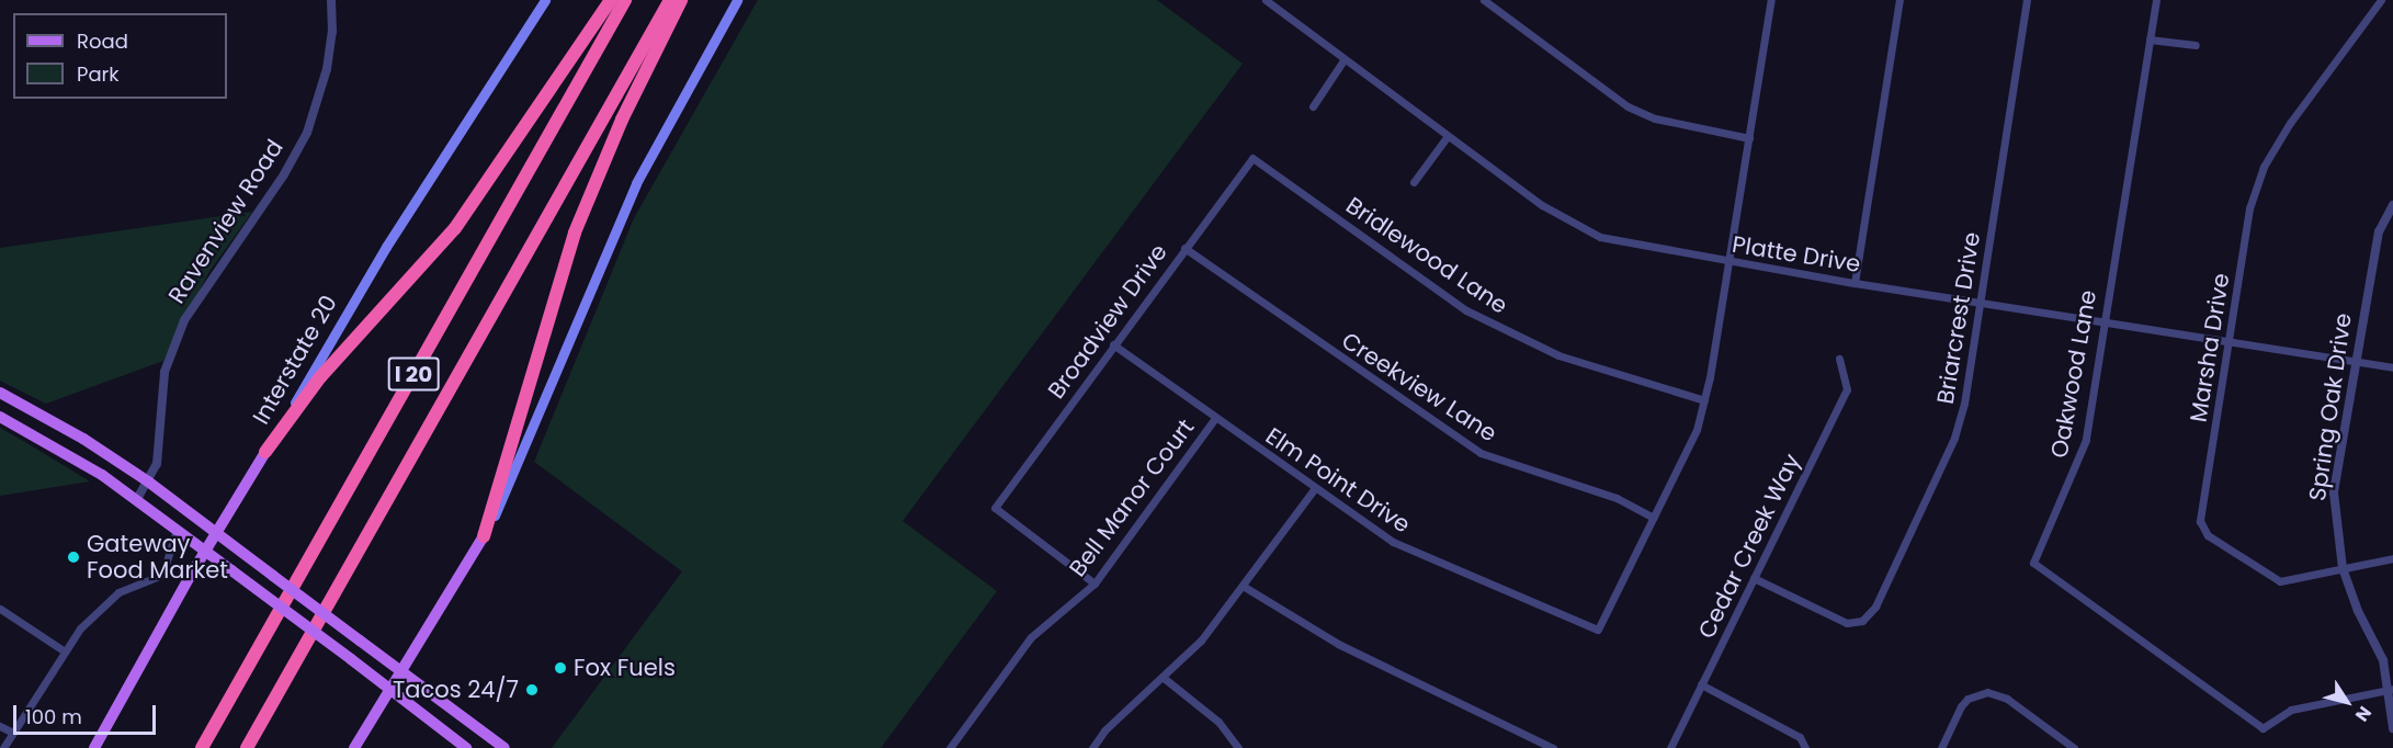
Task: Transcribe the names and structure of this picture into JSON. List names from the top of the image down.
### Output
{
  "streets": {
    "highway": ["I 20"],
    "main road": ["Interstate 20"],
    "street": [
      "Ravenview Road",
      "Platte Drive",
      "Bridlewood Lane",
      "Briarcrest Drive",
      "Broadview Drive",
      "Marsha Drive",
      "Oakwood Lane",
      "Creekview Lane",
      "Spring Oak Drive",
      "Elm Point Drive",
      "Bell Manor Court",
      "Cedar Creek Way"
    ]
  },
  "crossings": [
    ["Platte Drive", "Briarcrest Drive"],
    ["Platte Drive", "Marsha Drive"],
    ["Platte Drive", "Oakwood Lane"],
    ["Platte Drive", "Spring Oak Drive"],
    ["Bridlewood Lane", "Broadview Drive"],
    ["Briarcrest Drive", "Cedar Creek Way"],
    ["Broadview Drive", "Creekview Lane"],
    ["Broadview Drive", "Elm Point Drive"],
    ["Broadview Drive", "Bell Manor Court"],
    ["Marsha Drive", "Spring Oak Drive"],
    ["Oakwood Lane", "Spring Oak Drive"],
    ["Creekview Lane", "Elm Point Drive"],
    ["Elm Point Drive", "Bell Manor Court"]
  ],
  "places": ["Gateway Food Market", "Fox Fuels", "Tacos 24/7"],
  "legend": ["Road", "Park"],
  "scale_bar": "100 m",
  "north": "bottom right"
}
